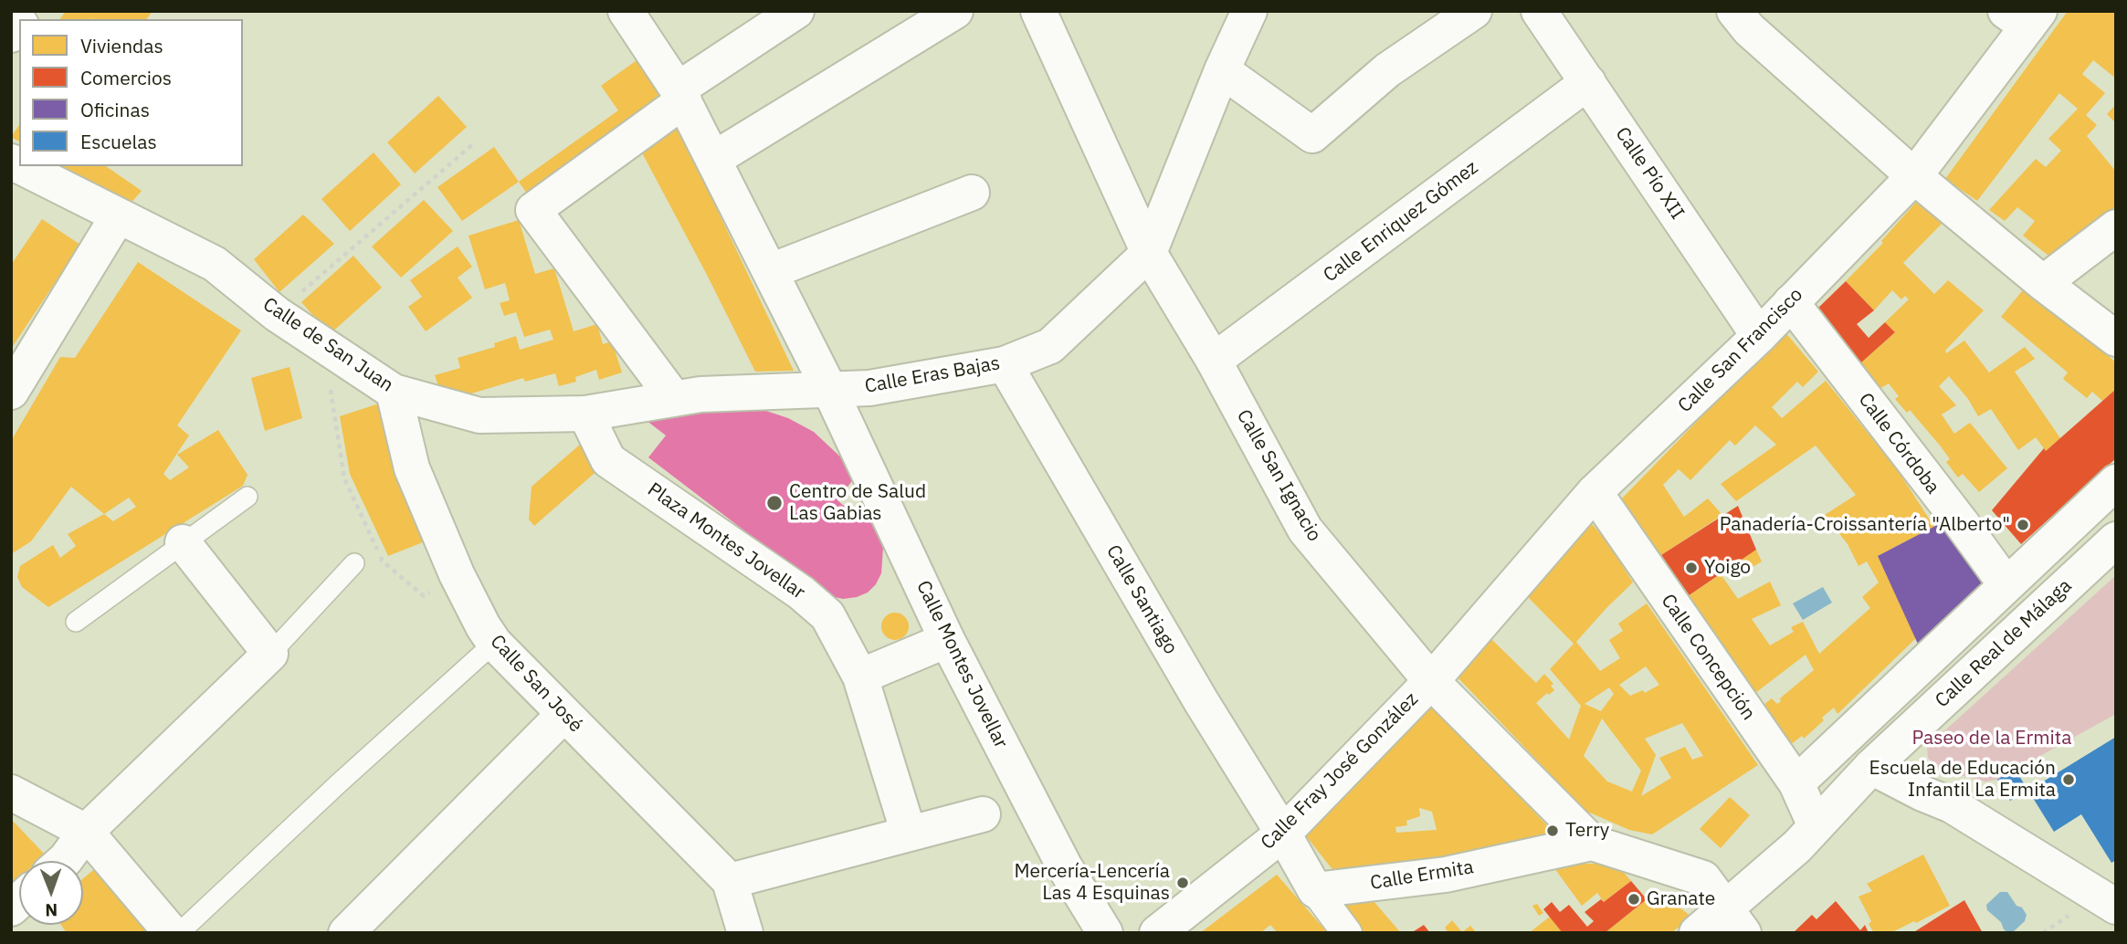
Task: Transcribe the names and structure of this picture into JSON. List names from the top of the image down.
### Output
{
  "streets": {
    "street": [
      "Calle Pío XII",
      "Calle Enriquez Gómez",
      "Calle de San Juan",
      "Calle San Francisco",
      "Calle Eras Bajas",
      "Calle Córdoba",
      "Calle San Ignacio",
      "Plaza Montes Jovellar",
      "Calle Santiago",
      "Calle Real de Málaga",
      "Calle Concepción",
      "Calle Montes Jovellar",
      "Calle San José",
      "Calle Fray José González",
      "Calle Ermita"
    ]
  },
  "crossings": [
    ["Calle Pío XII", "Calle Enriquez Gómez"],
    ["Calle Pío XII", "Calle San Francisco"],
    ["Calle Enriquez Gómez", "Calle San Ignacio"],
    ["Calle de San Juan", "Calle Eras Bajas"],
    ["Calle de San Juan", "Plaza Montes Jovellar"],
    ["Calle de San Juan", "Calle Montes Jovellar"],
    ["Calle de San Juan", "Calle San José"],
    ["Calle San Francisco", "Calle Córdoba"],
    ["Calle San Francisco", "Calle San Ignacio"],
    ["Calle San Francisco", "Calle Concepción"],
    ["Calle San Francisco", "Calle Fray José González"],
    ["Calle Eras Bajas", "Calle San Ignacio"],
    ["Calle Eras Bajas", "Calle Santiago"],
    ["Calle Eras Bajas", "Calle Montes Jovellar"],
    ["Calle Córdoba", "Calle Real de Málaga"],
    ["Calle San Ignacio", "Calle Real de Málaga"],
    ["Calle San Ignacio", "Calle Fray José González"],
    ["Calle San Ignacio", "Calle Ermita"],
    ["Calle Santiago", "Calle Fray José González"],
    ["Calle Real de Málaga", "Calle Concepción"]
  ],
  "parks": ["Paseo de la Ermita"],
  "places": [
    "Centro de Salud Las Gabias",
    "Panadería-Croissantería \"Alberto\"",
    "Yoigo",
    "Escuela de Educación Infantil La Ermita",
    "Terry",
    "Mercería-Lencería Las 4 Esquinas",
    "Granate"
  ],
  "legend": [
    "Viviendas",
    "Comercios",
    "Oficinas",
    "Escuelas"
  ],
  "north": "bottom"
}
